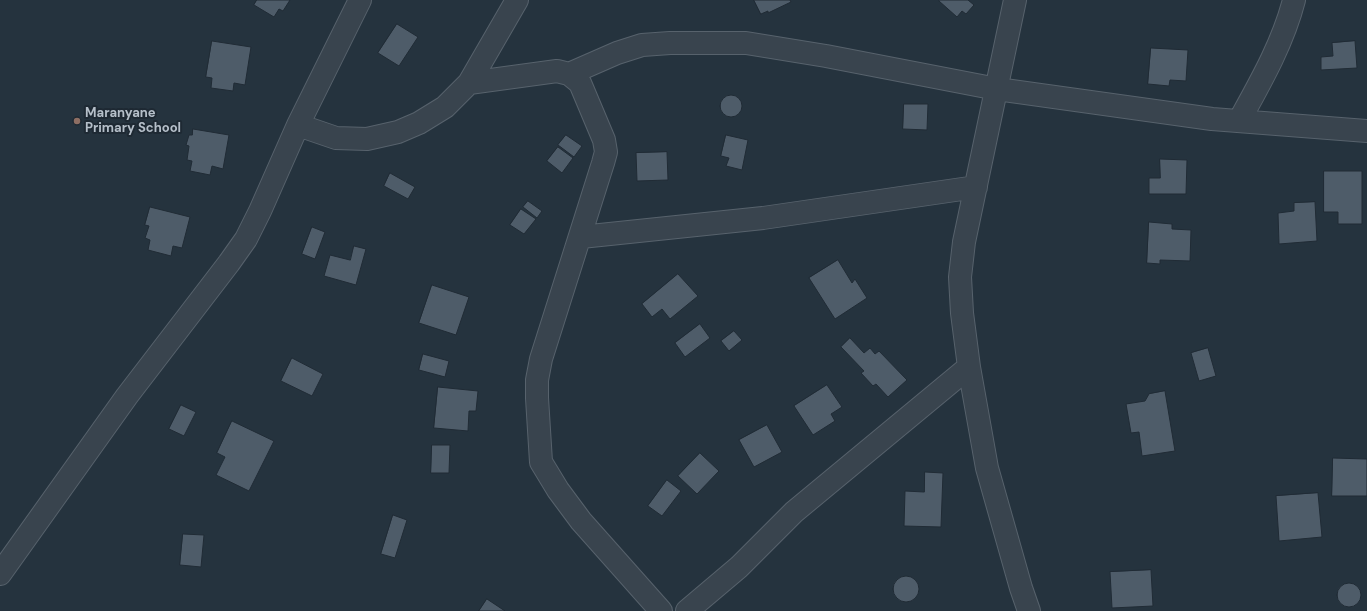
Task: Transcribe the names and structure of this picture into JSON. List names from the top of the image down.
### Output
{
  "places": ["Maranyane Primary School"]
}
